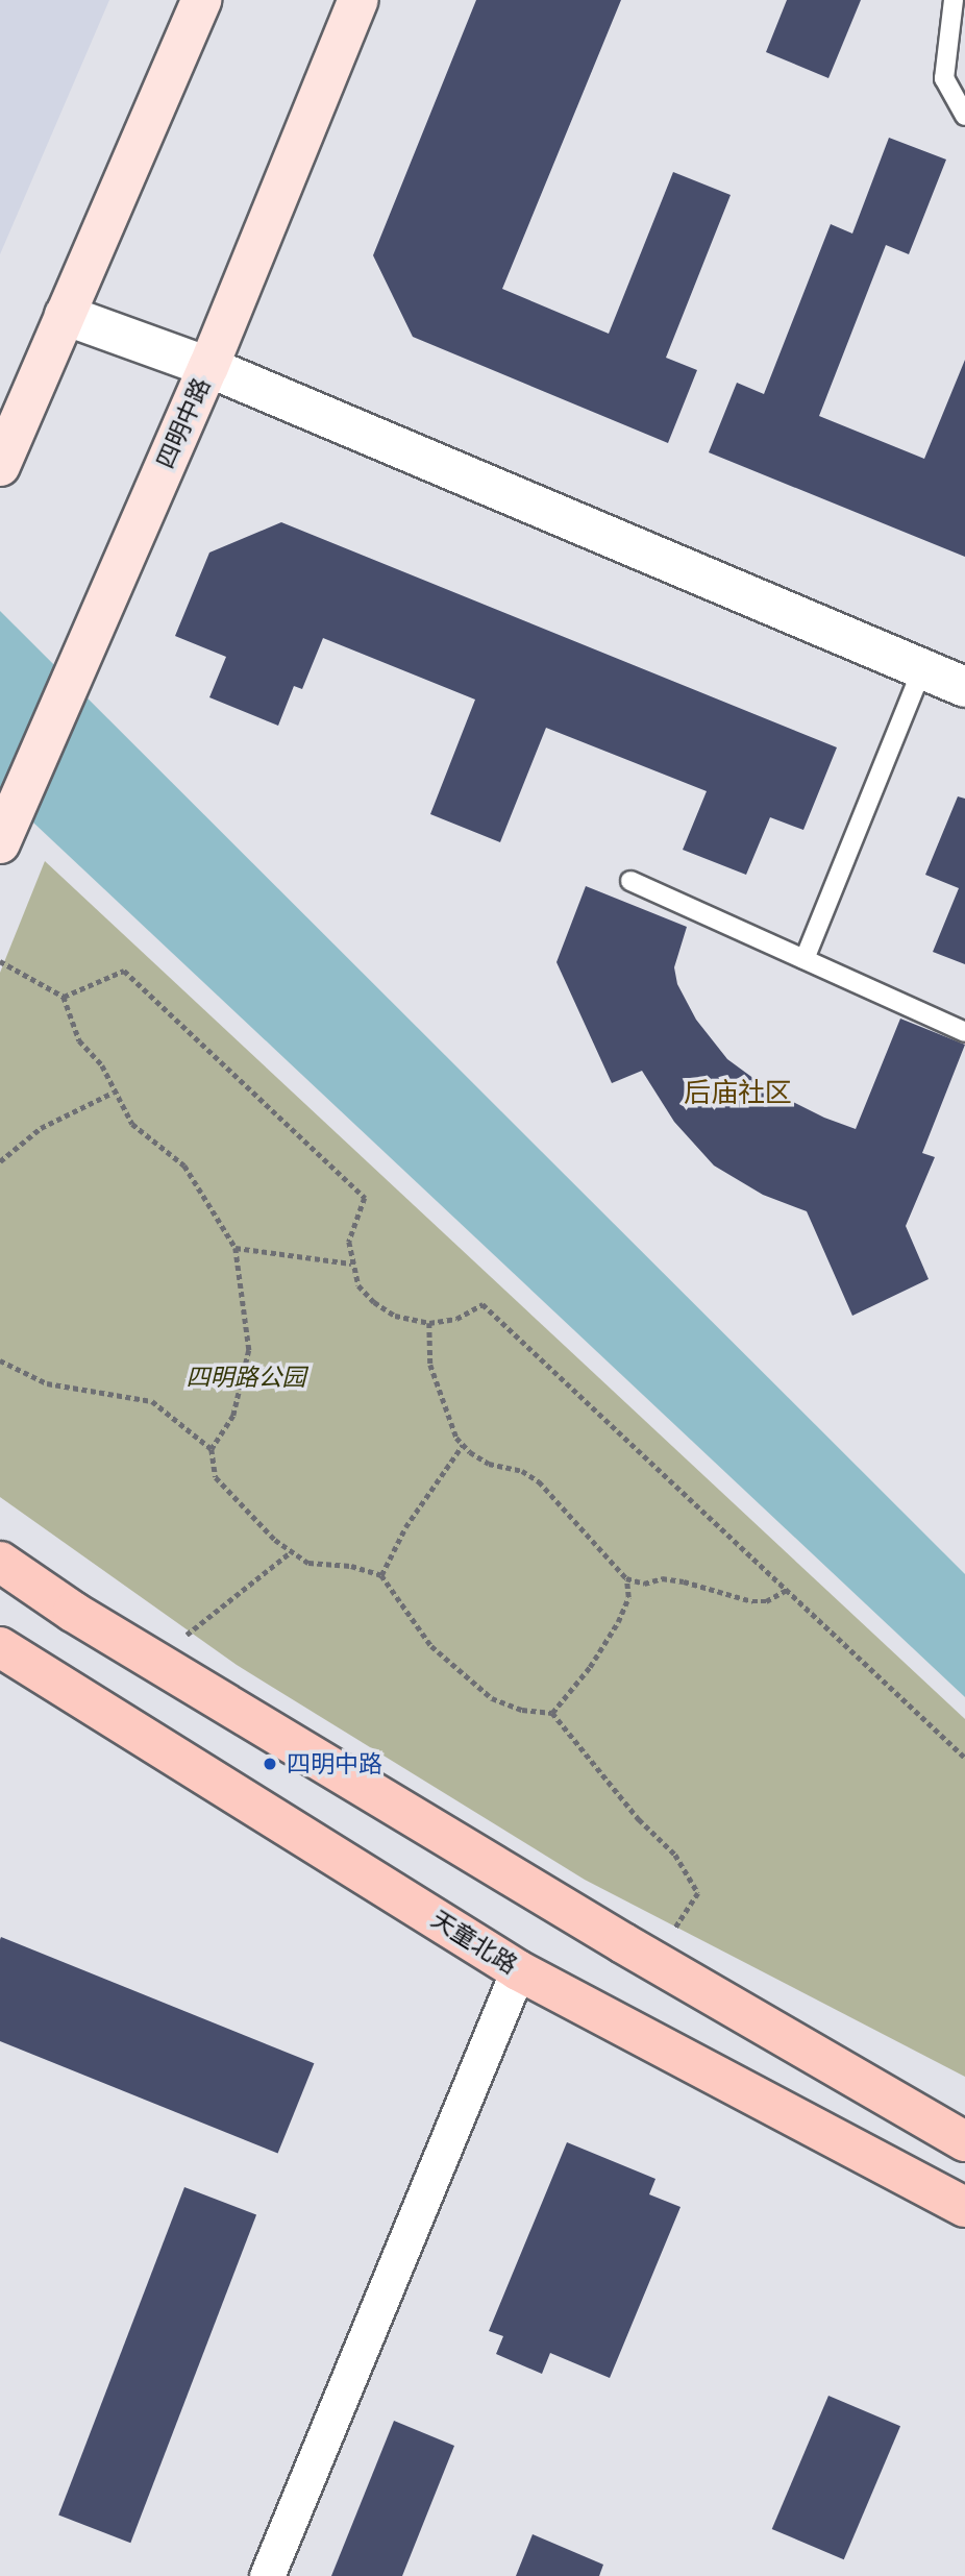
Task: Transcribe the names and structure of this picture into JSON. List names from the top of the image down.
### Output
{
  "streets": {
    "main road": ["四明中路", "天童北路"]
  },
  "districts": ["后庙社区"],
  "parks": ["四明路公园"],
  "places": ["四明中路"]
}
